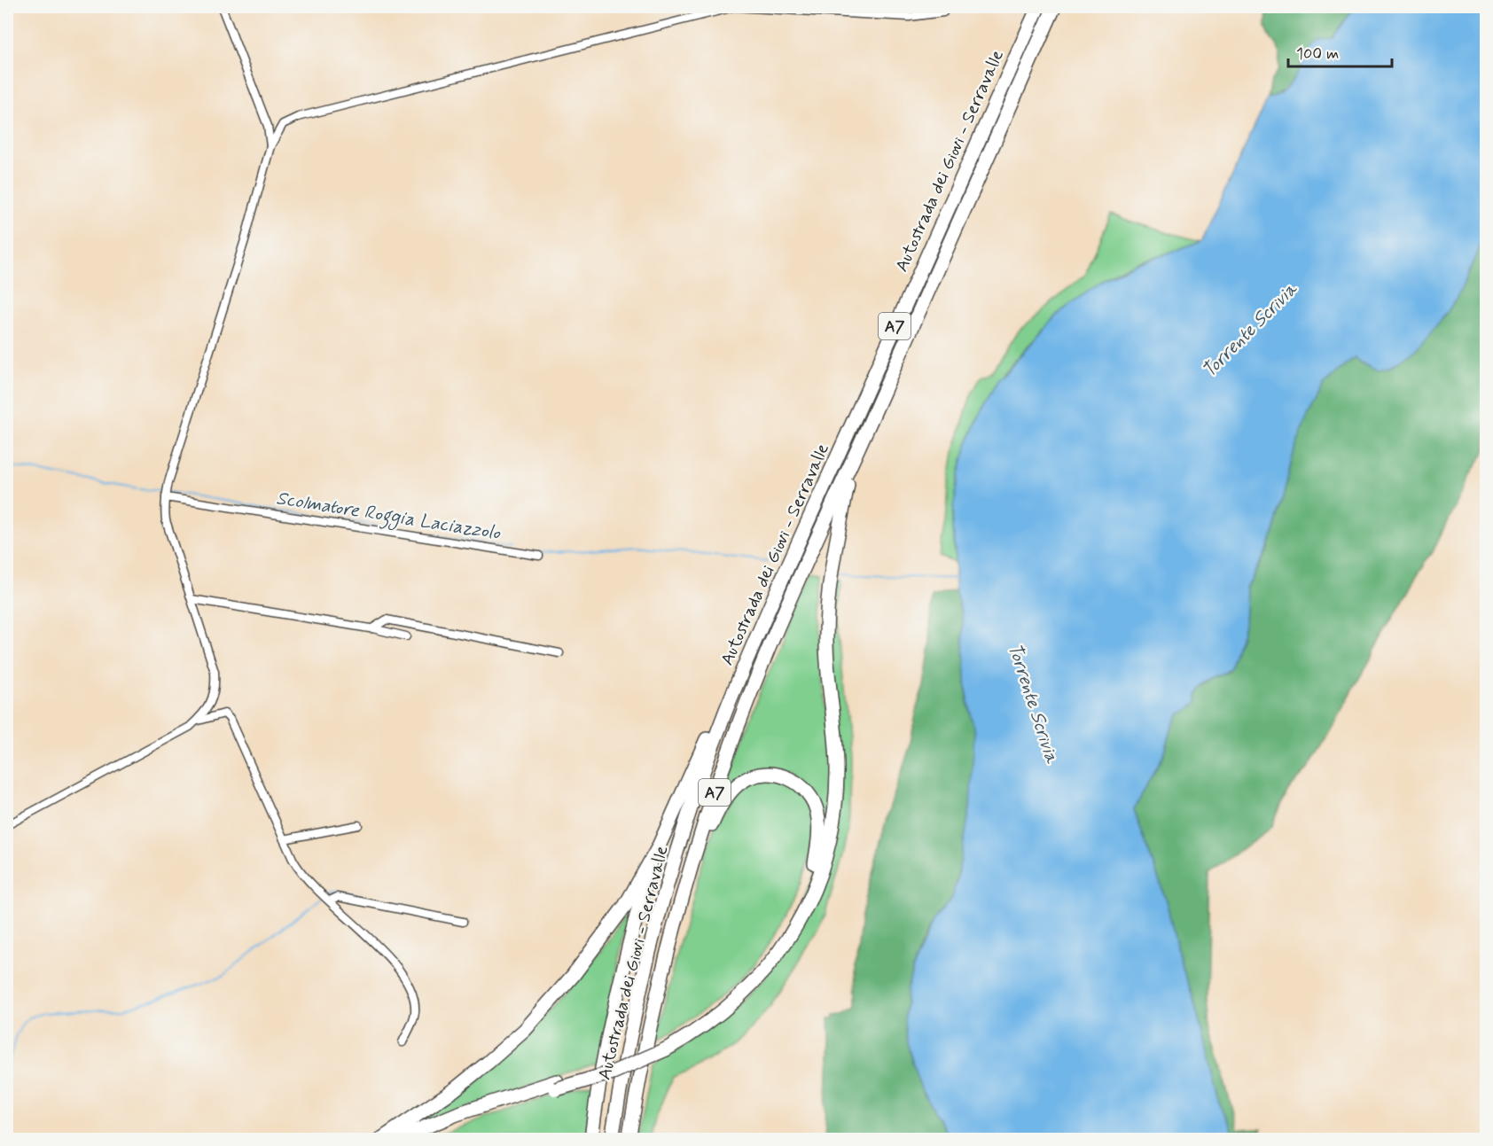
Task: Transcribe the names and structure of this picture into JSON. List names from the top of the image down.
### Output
{
  "streets": {
    "highway": ["Autostrada dei Giovi - Serravalle", "A7"]
  },
  "water": ["Torrente Scrivia", "Scolmatore Roggia Laciazzolo"],
  "scale_bar": "100 m"
}
